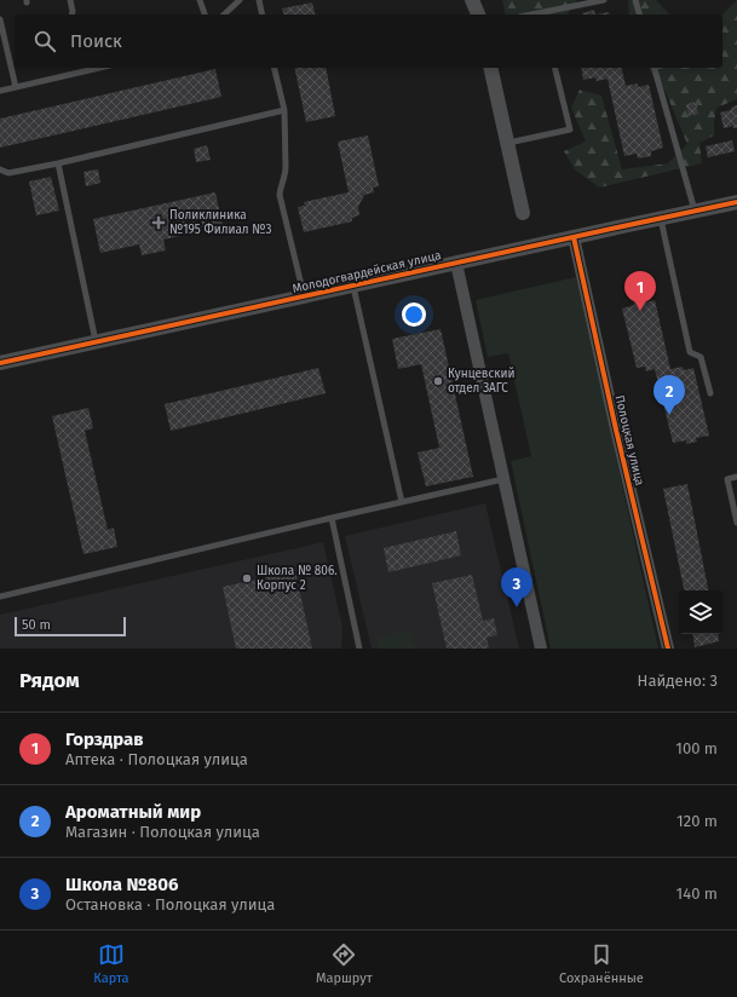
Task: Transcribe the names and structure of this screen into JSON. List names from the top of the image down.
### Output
{
  "streets": {
    "street": ["Молодогвардейская улица", "Полоцкая улица"]
  },
  "crossings": [
    ["Молодогвардейская улица", "Полоцкая улица"]
  ],
  "places": {
    "health": ["Поликлиника №195 Филиал №3"],
    "other": ["Кунцевский отдел ЗАГС", "Школа № 806. Корпус 2"]
  },
  "scale_bar": "50 m",
  "page": {
    "search": "Поиск",
    "pins": ["1", "2", "3"],
    "scale": "50 m",
    "heading": ["Рядом", "Найдено: 3"],
    "list": [
      {
        "mark": "1",
        "name": "Горздрав",
        "note": "Аптека · Полоцкая улица",
        "value": "100 m"
      },
      {
        "mark": "2",
        "name": "Ароматный мир",
        "note": "Магазин · Полоцкая улица",
        "value": "120 m"
      },
      {
        "mark": "3",
        "name": "Школа №806",
        "note": "Остановка · Полоцкая улица",
        "value": "140 m"
      }
    ],
    "nav": ["Карта", "Маршрут", "Сохранённые"]
  }
}
